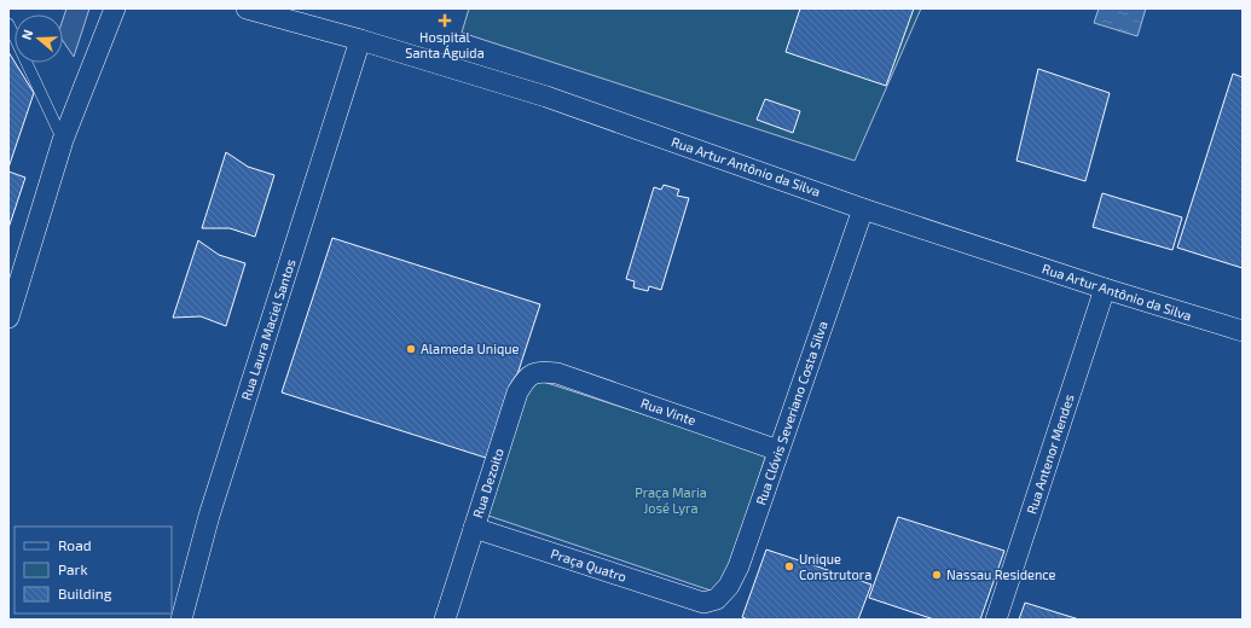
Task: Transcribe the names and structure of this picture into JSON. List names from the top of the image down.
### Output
{
  "streets": {
    "street": [
      "Rua Artur Antônio da Silva",
      "Rua Laura Maciel Santos",
      "Rua Vinte",
      "Rua Clóvis Severiano Costa Silva",
      "Rua Antenor Mendes",
      "Rua Dezoito",
      "Praça Quatro"
    ]
  },
  "crossings": [
    ["Rua Artur Antônio da Silva", "Rua Laura Maciel Santos"],
    ["Rua Artur Antônio da Silva", "Rua Clóvis Severiano Costa Silva"],
    ["Rua Artur Antônio da Silva", "Rua Antenor Mendes"],
    ["Rua Vinte", "Rua Clóvis Severiano Costa Silva"],
    ["Rua Vinte", "Rua Dezoito"],
    ["Rua Clóvis Severiano Costa Silva", "Praça Quatro"],
    ["Rua Dezoito", "Praça Quatro"]
  ],
  "parks": ["Praça Maria José Lyra"],
  "places": {
    "health": ["Hospital Santa Águida"],
    "other": ["Alameda Unique", "Unique Construtora", "Nassau Residence"]
  },
  "legend": ["Road", "Park", "Building"],
  "north": "left"
}
